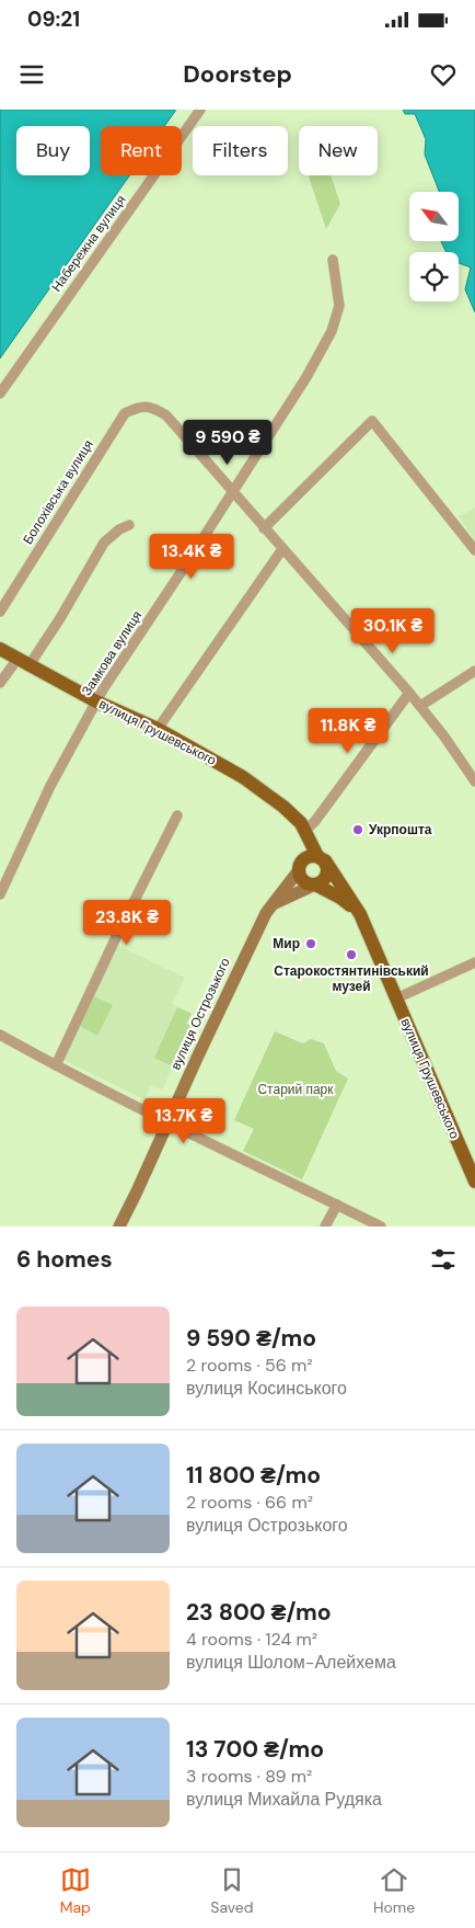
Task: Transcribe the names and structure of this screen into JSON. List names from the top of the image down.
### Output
{
  "streets": {
    "main road": ["вулиця Грушевського", "вулиця Острозького"],
    "street": ["Набережна вулиця", "Болохівська вулиця", "Замкова вулиця"]
  },
  "crossings": [
    ["Болохівська вулиця", "Замкова вулиця"],
    ["Замкова вулиця", "вулиця Грушевського"],
    ["вулиця Грушевського", "вулиця Острозького"]
  ],
  "parks": ["Старий парк"],
  "places": ["Укрпошта", "Мир", "Старокостянтинівський музей"],
  "north": "top left",
  "page": {
    "status": "09:21",
    "header": "Doorstep",
    "chip": [
      "Buy",
      "Rent",
      "Filters",
      "New"
    ],
    "price": [
      "9 590 ₴",
      "13.4K ₴",
      "30.1K ₴",
      "11.8K ₴",
      "23.8K ₴",
      "13.7K ₴"
    ],
    "heading": "6 homes",
    "list": [
      {
        "name": "9 590 ₴/mo",
        "note": "2 rooms · 56 m² · вулиця Косинського"
      },
      {
        "name": "11 800 ₴/mo",
        "note": "2 rooms · 66 m² · вулиця Острозького"
      },
      {
        "name": "23 800 ₴/mo",
        "note": "4 rooms · 124 m² · вулиця Шолом-Алейхема"
      },
      {
        "name": "13 700 ₴/mo",
        "note": "3 rooms · 89 m² · вулиця Михайла Рудяка"
      }
    ],
    "tabs": ["Map", "Saved", "Home"]
  }
}
